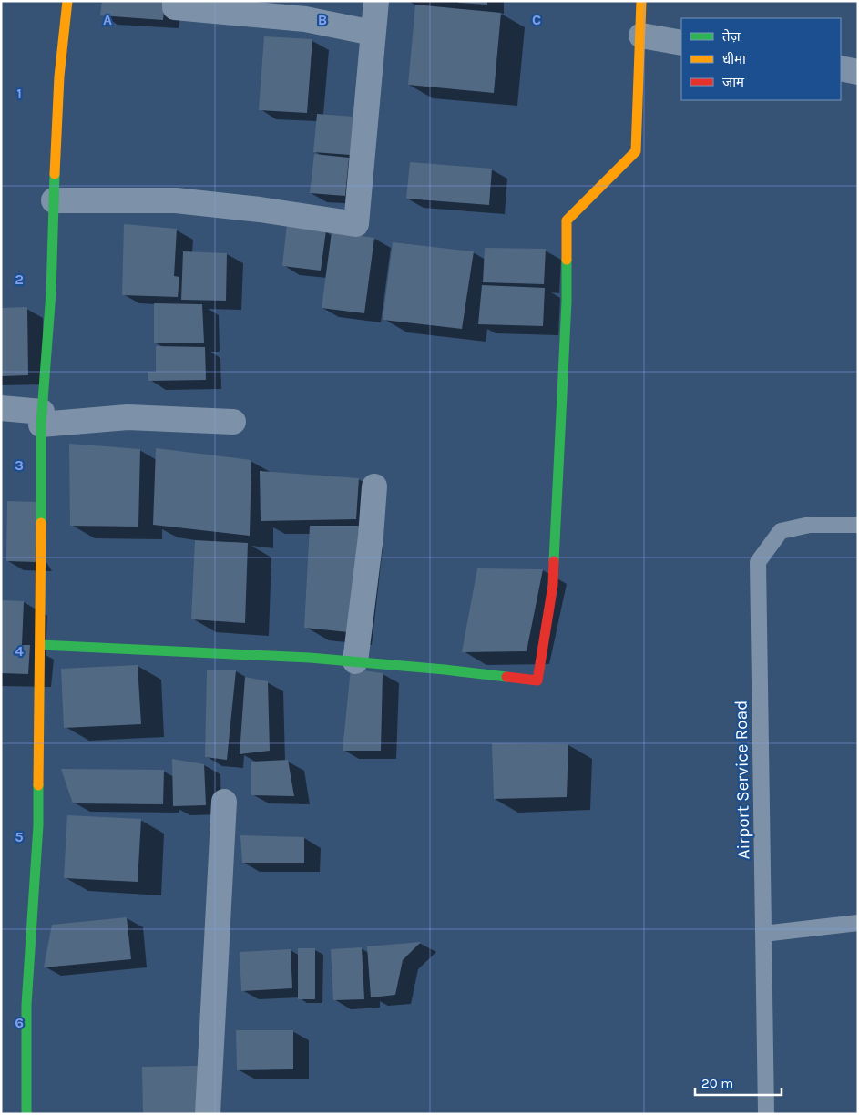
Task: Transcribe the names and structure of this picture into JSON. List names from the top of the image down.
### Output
{
  "streets": {
    "lane": ["Airport Service Road"]
  },
  "legend": ["तेज़", "धीमा", "जाम"],
  "scale_bar": "20 m",
  "grid": {
    "columns": ["A", "B", "C"],
    "rows": [
      "1",
      "2",
      "3",
      "4",
      "5",
      "6"
    ]
  }
}
